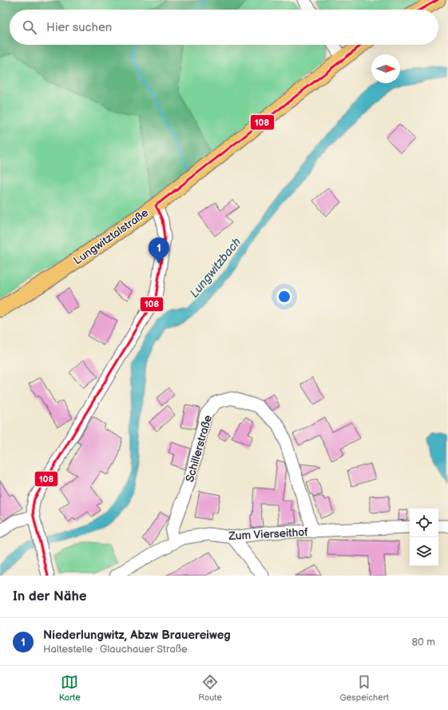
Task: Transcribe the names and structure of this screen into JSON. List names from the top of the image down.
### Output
{
  "streets": {
    "main road": ["Lungwitztalstraße"],
    "street": ["Schillerstraße", "Zum Vierseithof"]
  },
  "crossings": [
    ["Schillerstraße", "Zum Vierseithof"]
  ],
  "water": ["Lungwitzbach"],
  "lines": ["transit line 108"],
  "north": "right",
  "page": {
    "search": "Hier suchen",
    "pins": "1",
    "heading": "In der Nähe",
    "list": [
      {
        "mark": "1",
        "name": "Niederlungwitz, Abzw Brauereiweg",
        "note": "Haltestelle · Glauchauer Straße",
        "value": "80 m"
      }
    ],
    "nav": ["Karte", "Route", "Gespeichert"]
  }
}
